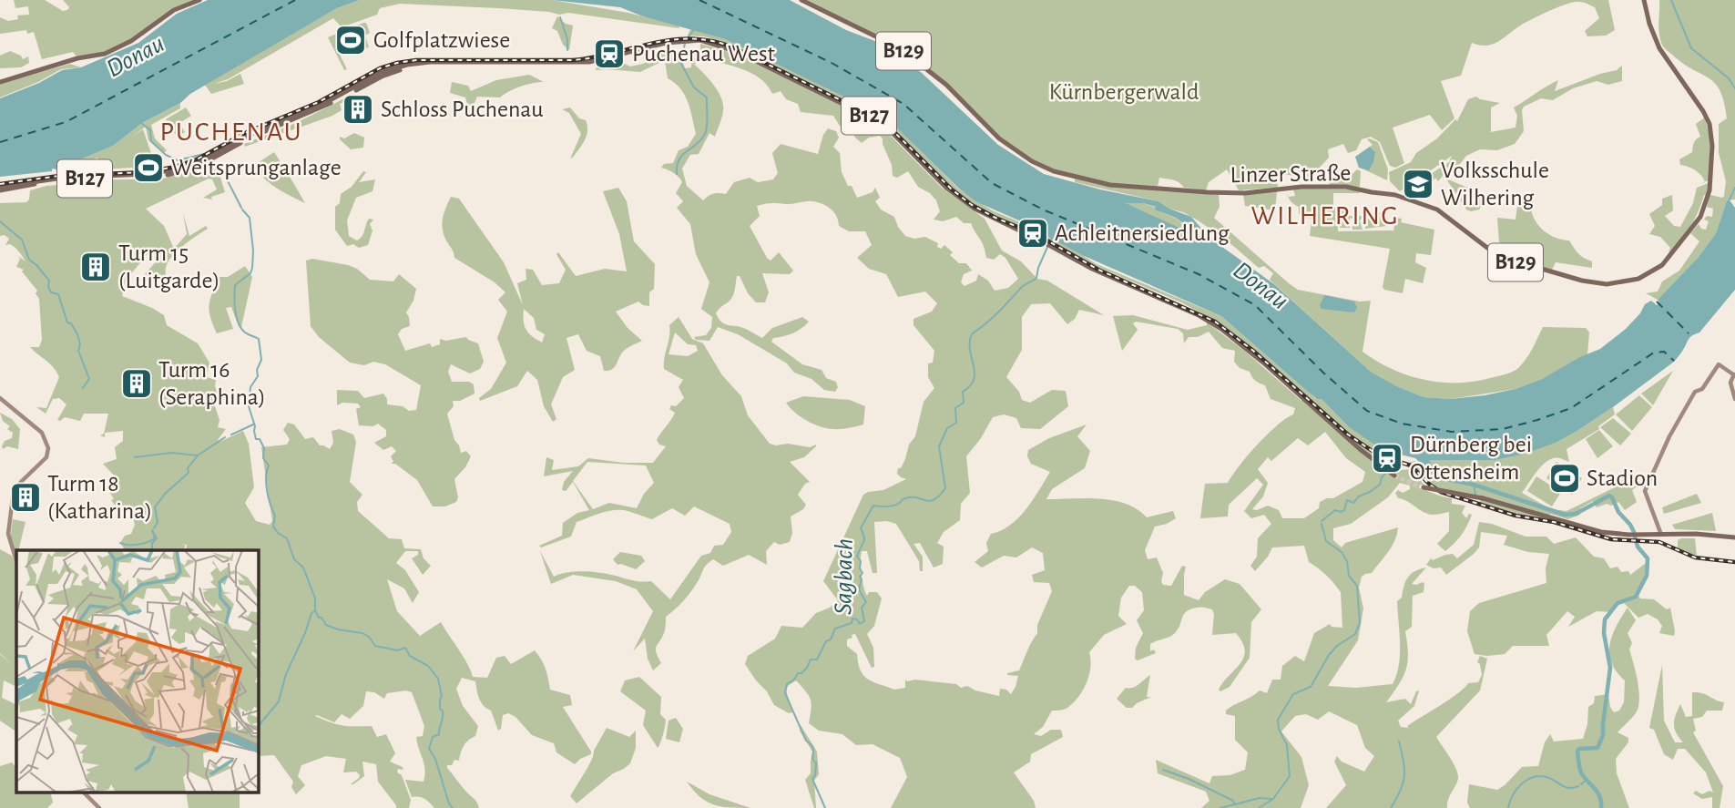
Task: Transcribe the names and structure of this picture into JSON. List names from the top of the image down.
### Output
{
  "streets": {
    "main road": ["B129", "B127", "Linzer Straße"]
  },
  "districts": ["PUCHENAU", "WILHERING"],
  "water": ["Donau", "Sagbach"],
  "parks": ["Kürnbergerwald"],
  "places": {
    "sports": ["Golfplatzwiese", "Weitsprunganlage", "Stadion"],
    "station": ["Puchenau West", "Achleitnersiedlung", "Dürnberg bei Ottensheim"],
    "building": [
      "Schloss Puchenau",
      "Turm 15 (Luitgarde)",
      "Turm 16 (Seraphina)",
      "Turm 18 (Katharina)"
    ],
    "school or university": ["Volksschule Wilhering"]
  }
}
